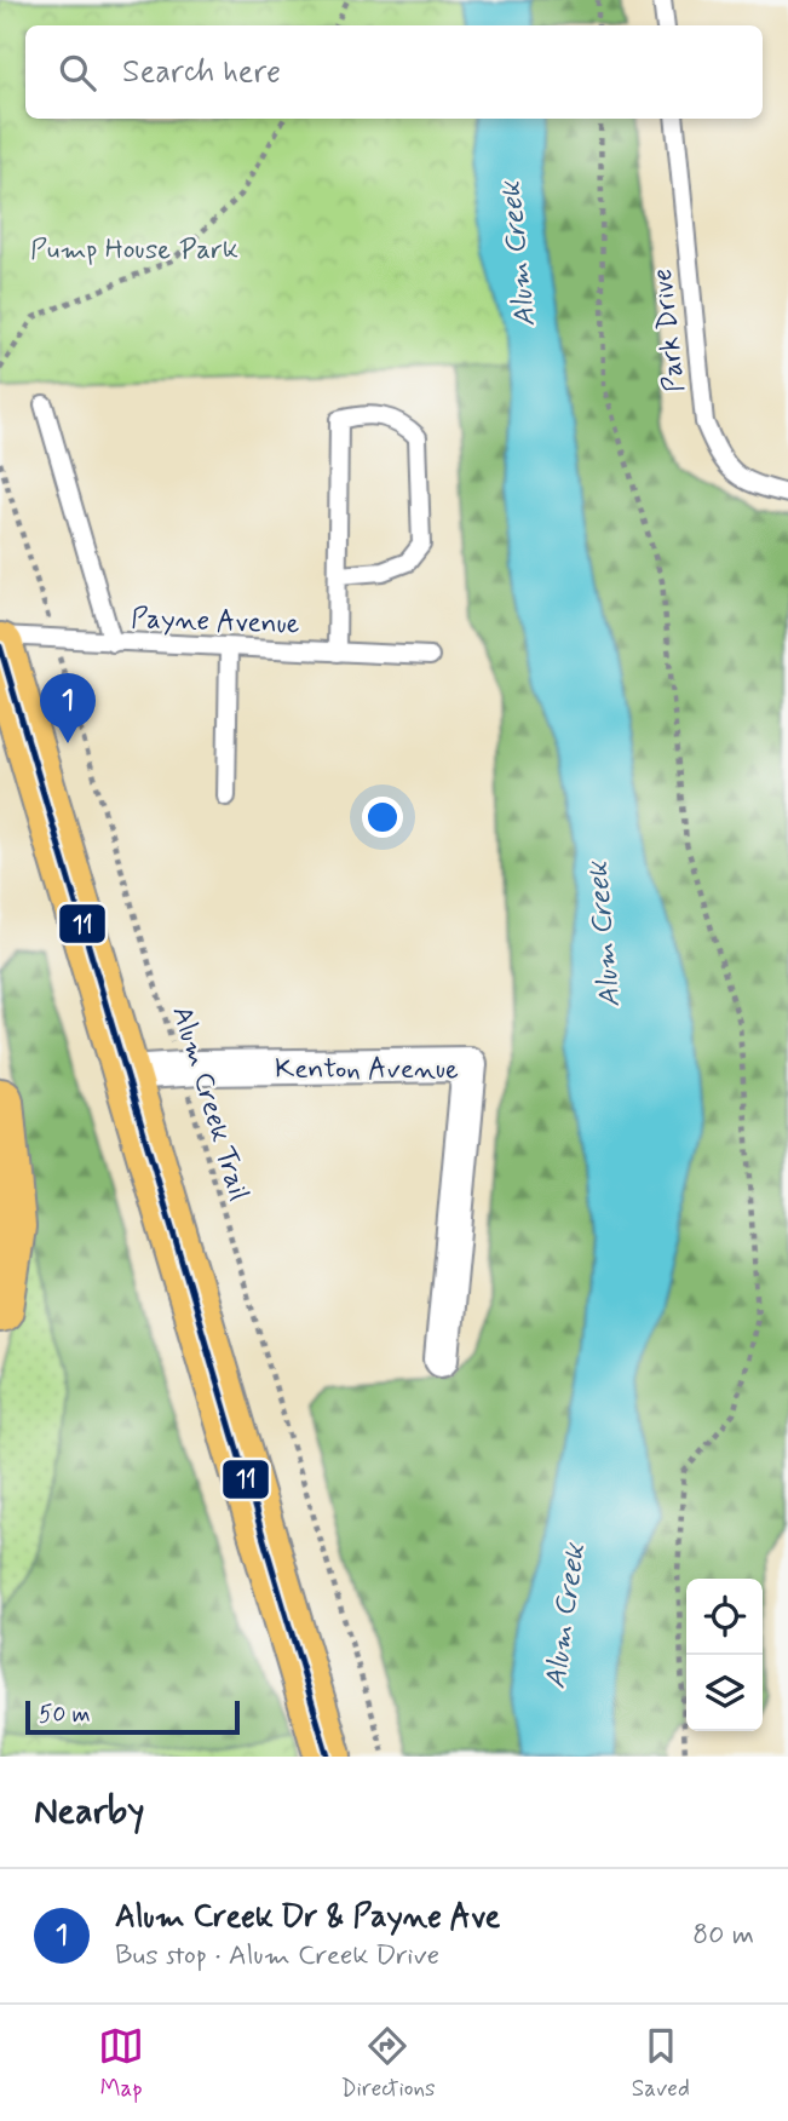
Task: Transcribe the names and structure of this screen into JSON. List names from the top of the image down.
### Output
{
  "streets": {
    "street": ["Kenton Avenue"],
    "lane": ["Park Drive", "Payne Avenue"],
    "path": ["Alum Creek Trail"]
  },
  "crossings": [
    ["Payne Avenue", "Alum Creek Trail"],
    ["Kenton Avenue", "Alum Creek Trail"]
  ],
  "water": ["Alum Creek"],
  "parks": ["Pump House Park"],
  "lines": ["transit line 11"],
  "scale_bar": "50 m",
  "page": {
    "search": "Search here",
    "pins": "1",
    "scale": "50 m",
    "heading": "Nearby",
    "list": [
      {
        "mark": "1",
        "name": "Alum Creek Dr & Payne Ave",
        "note": "Bus stop · Alum Creek Drive",
        "value": "80 m"
      }
    ],
    "nav": ["Map", "Directions", "Saved"]
  }
}
